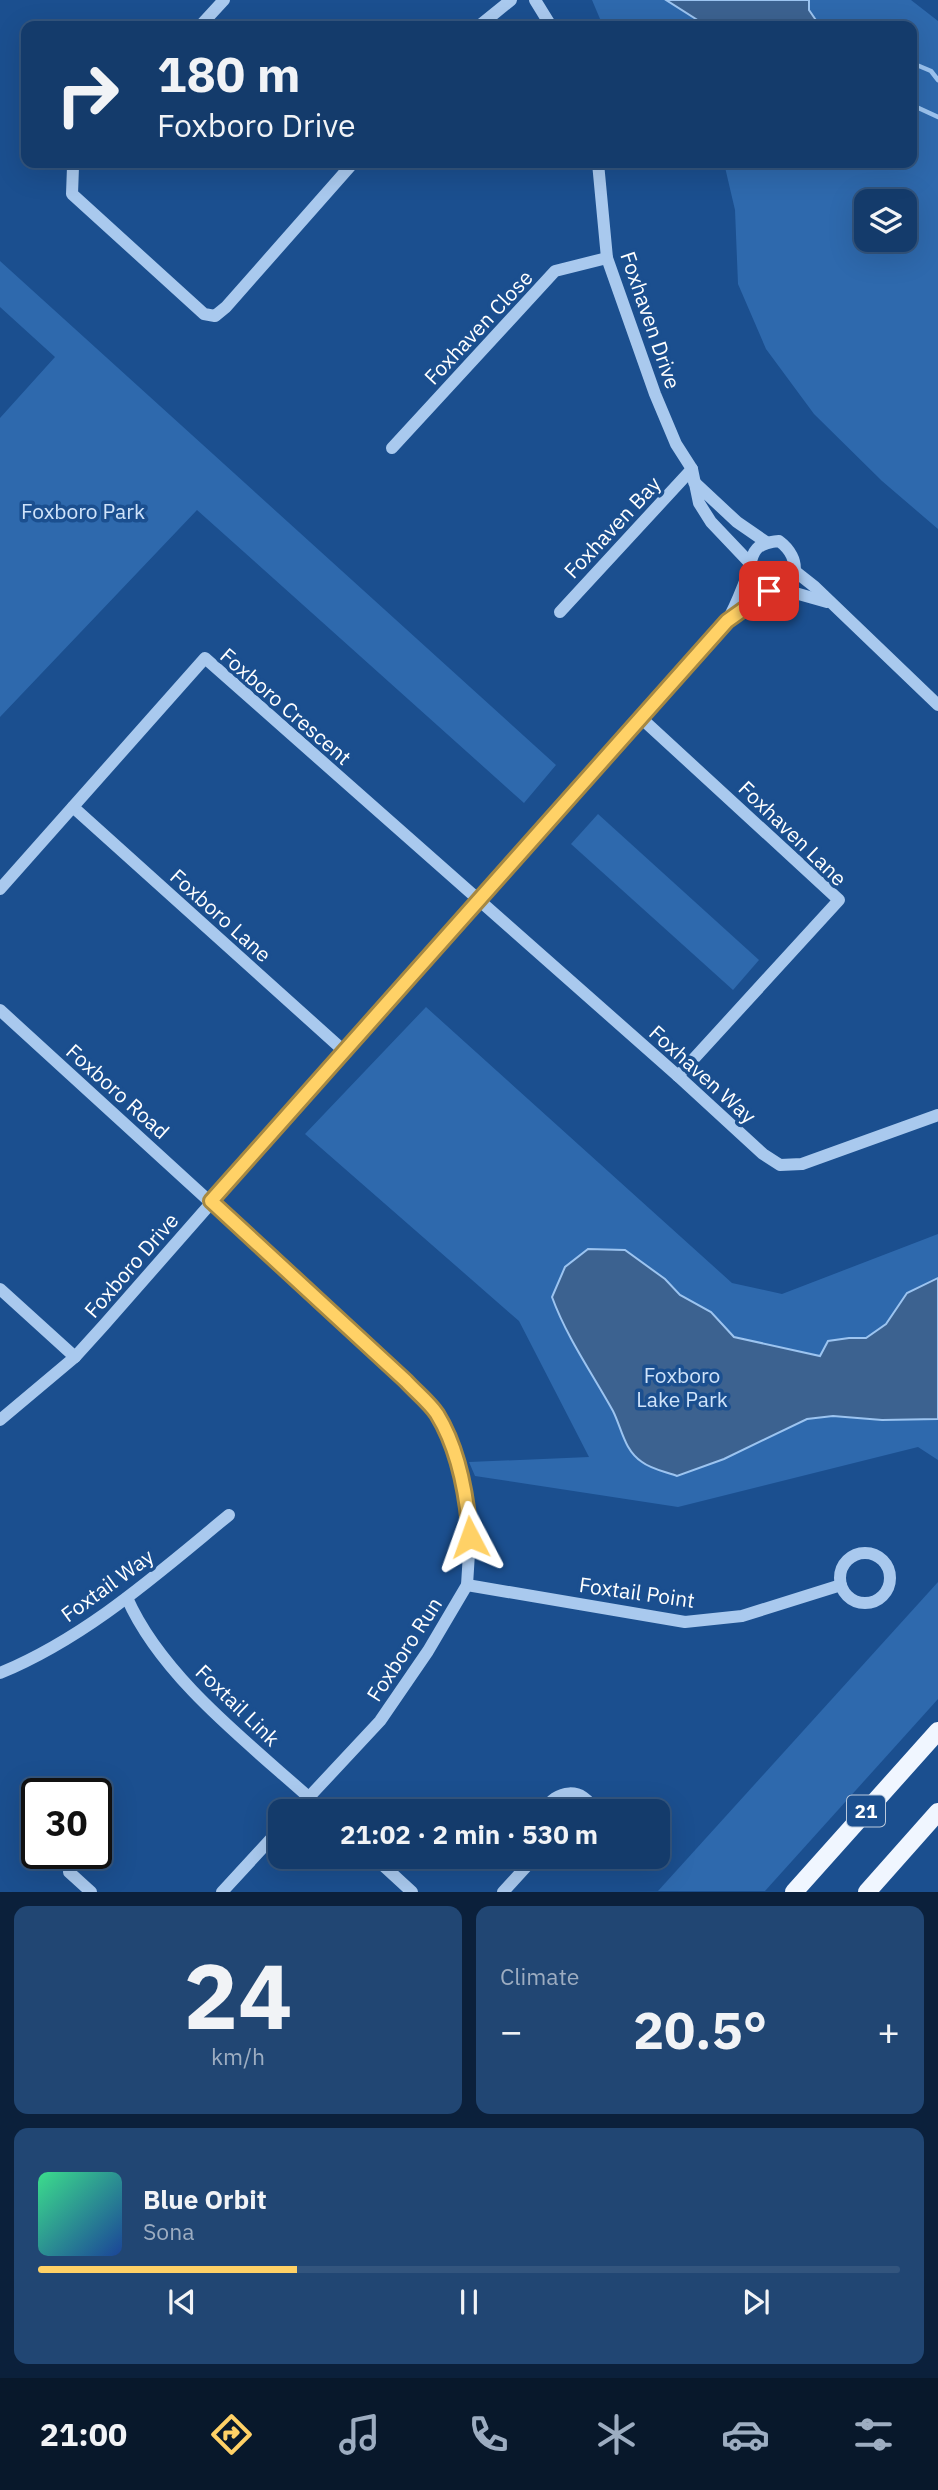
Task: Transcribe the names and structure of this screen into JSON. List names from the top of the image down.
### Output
{
  "streets": {
    "main road": ["21"],
    "street": [
      "Foxhaven Drive",
      "Foxhaven Close",
      "Foxhaven Bay",
      "Foxboro Crescent",
      "Foxhaven Lane",
      "Foxboro Lane",
      "Foxhaven Way",
      "Foxboro Road",
      "Foxboro Drive",
      "Foxtail Way",
      "Foxtail Point",
      "Foxboro Run",
      "Foxtail Link"
    ]
  },
  "crossings": [
    ["Foxhaven Drive", "Foxhaven Close"],
    ["Foxhaven Drive", "Foxhaven Bay"],
    ["Foxhaven Drive", "Foxboro Drive"],
    ["Foxboro Crescent", "Foxboro Lane"],
    ["Foxboro Crescent", "Foxhaven Way"],
    ["Foxboro Crescent", "Foxboro Drive"],
    ["Foxhaven Lane", "Foxhaven Way"],
    ["Foxhaven Lane", "Foxboro Drive"],
    ["Foxboro Lane", "Foxboro Drive"],
    ["Foxhaven Way", "Foxboro Drive"],
    ["Foxboro Road", "Foxboro Drive"],
    ["Foxboro Road", "Foxboro Run"],
    ["Foxboro Drive", "Foxboro Run"],
    ["Foxtail Way", "Foxtail Link"],
    ["Foxtail Point", "Foxboro Run"],
    ["Foxboro Run", "Foxtail Link"]
  ],
  "parks": ["Foxboro Park", "Foxboro Lake Park"],
  "page": {
    "turn": ["180 m", "Foxboro Drive"],
    "limit": "30",
    "trip": "21:02 · 2 min · 530 m",
    "tile": [
      ["24", "km/h"],
      "Climate"
    ],
    "heat": ["−", "20.5°", "+"],
    "song": ["Blue Orbit", "Sona"],
    "tabs": "21:00"
  }
}
